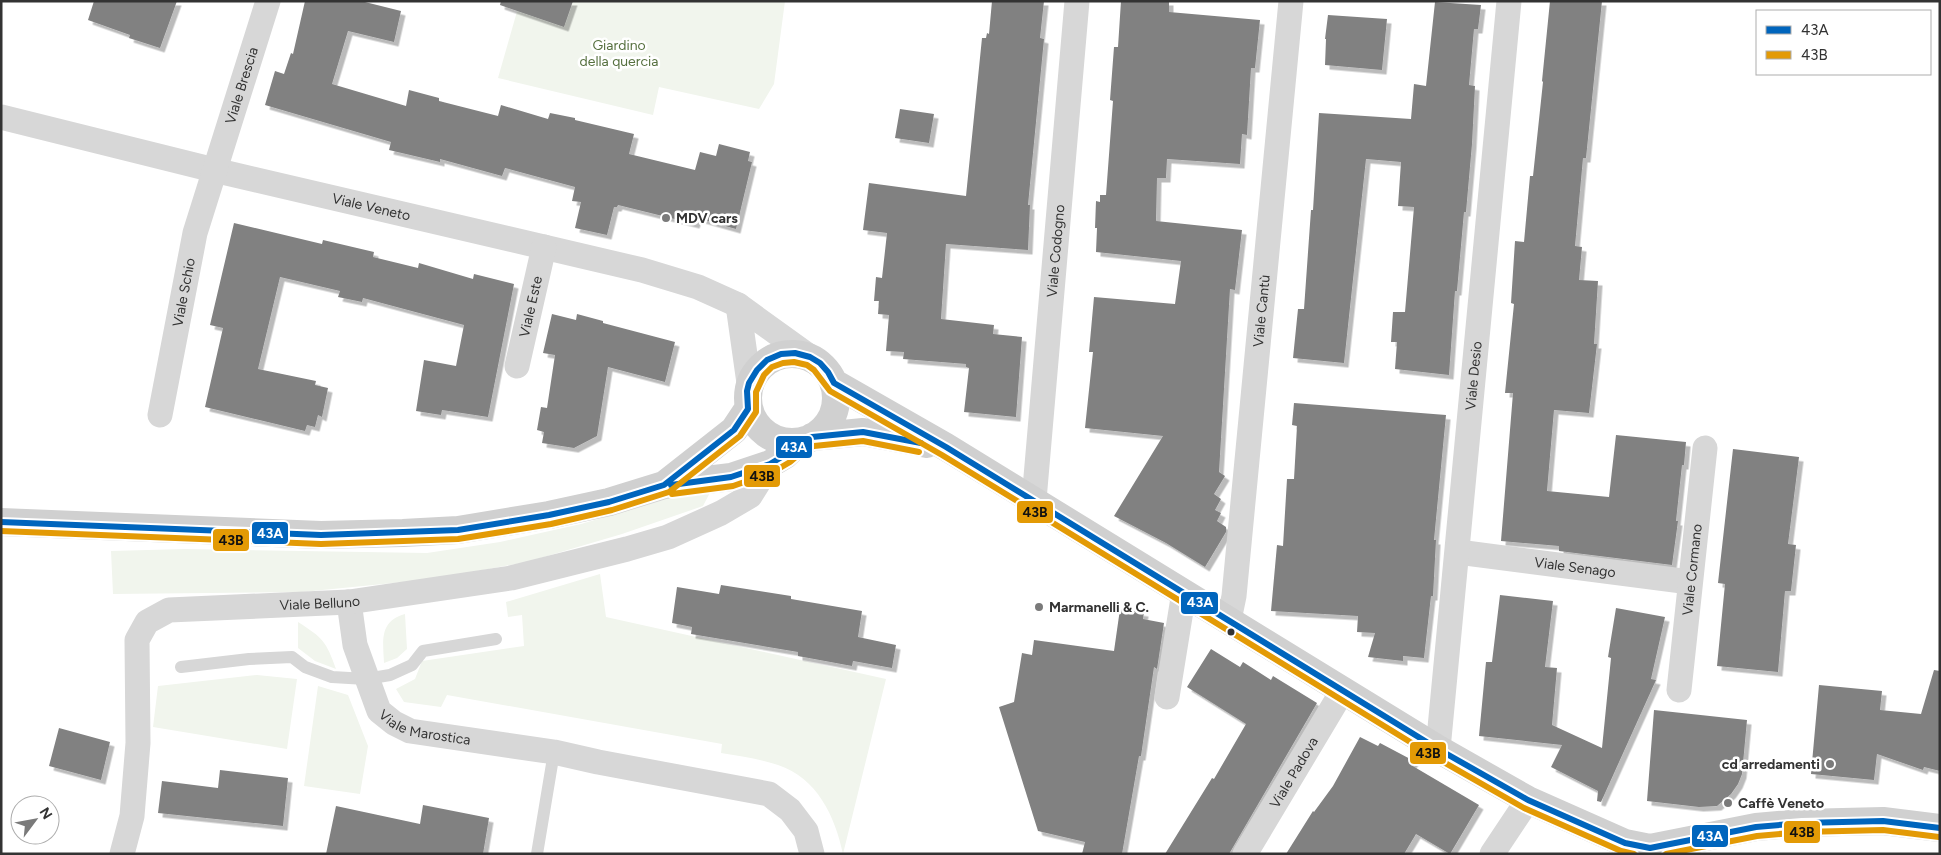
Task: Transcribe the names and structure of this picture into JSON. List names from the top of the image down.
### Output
{
  "streets": {
    "street": [
      "Viale Brescia",
      "Viale Veneto",
      "Viale Codogno",
      "Viale Schio",
      "Viale Este",
      "Viale Cantù",
      "Viale Desio",
      "Viale Senago",
      "Viale Cormano",
      "Viale Belluno",
      "Viale Marostica",
      "Viale Padova"
    ]
  },
  "crossings": [
    ["Viale Brescia", "Viale Veneto"],
    ["Viale Brescia", "Viale Schio"],
    ["Viale Veneto", "Viale Schio"],
    ["Viale Veneto", "Viale Este"],
    ["Viale Desio", "Viale Senago"],
    ["Viale Senago", "Viale Cormano"],
    ["Viale Belluno", "Viale Marostica"]
  ],
  "parks": ["Giardino della quercia"],
  "places": [
    "MDV cars",
    "Marmanelli & C.",
    "cd arredamenti",
    "Caffè Veneto"
  ],
  "lines": ["transit line 43A", "transit line 43B"],
  "legend": ["43A", "43B"],
  "north": "top right"
}
